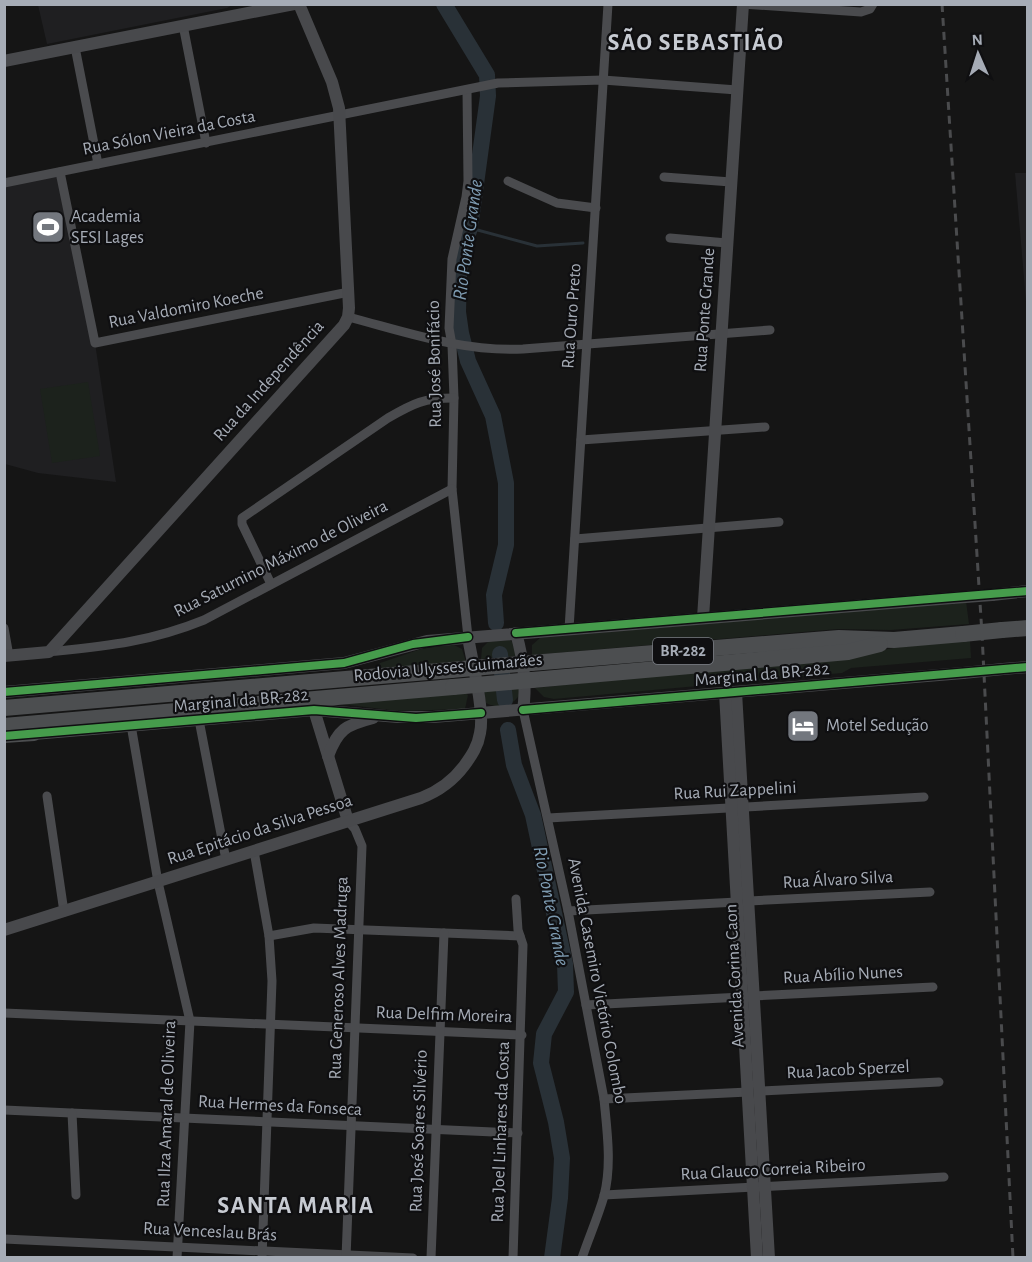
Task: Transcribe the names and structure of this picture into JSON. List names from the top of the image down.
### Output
{
  "streets": {
    "highway": ["BR-282", "Rodovia Ulysses Guimarães"],
    "main road": [
      "Rua Ponte Grande",
      "Rua da Independência",
      "Marginal da BR-282",
      "Rua Epitácio da Silva Pessoa",
      "Avenida Corina Caon",
      "Rua Generoso Alves Madruga"
    ],
    "street": [
      "Rua Sólon Vieira da Costa",
      "Rua Valdomiro Koeche",
      "Rua Ouro Preto",
      "Rua José Bonifácio",
      "Rua Saturnino Máximo de Oliveira",
      "Rua Rui Zappelini",
      "Rua Álvaro Silva",
      "Rua Abílio Nunes",
      "Avenida Casemiro Victório Colombo",
      "Rua Delfim Moreira",
      "Rua Jacob Sperzel",
      "Rua Hermes da Fonseca",
      "Rua Ilza Amaral de Oliveira",
      "Rua José Soares Silvério",
      "Rua Joel Linhares da Costa",
      "Rua Glauco Correia Ribeiro",
      "Rua Venceslau Brás"
    ]
  },
  "crossings": [
    ["Rua Sólon Vieira da Costa", "Rua Valdomiro Koeche"],
    ["Rua Sólon Vieira da Costa", "Rua Ponte Grande"],
    ["Rua Sólon Vieira da Costa", "Rua Ouro Preto"],
    ["Rua Sólon Vieira da Costa", "Rua José Bonifácio"],
    ["Rua Sólon Vieira da Costa", "Rua da Independência"],
    ["Rua Valdomiro Koeche", "Rua da Independência"],
    ["Rua Ponte Grande", "Marginal da BR-282"],
    ["Rua Ouro Preto", "Marginal da BR-282"],
    ["Rua José Bonifácio", "Rua Saturnino Máximo de Oliveira"],
    ["Rua José Bonifácio", "Marginal da BR-282"],
    ["Rua José Bonifácio", "Rua Epitácio da Silva Pessoa"],
    ["Rua da Independência", "Rua Saturnino Máximo de Oliveira"],
    ["Marginal da BR-282", "Rua Epitácio da Silva Pessoa"],
    ["Marginal da BR-282", "Avenida Corina Caon"],
    ["Marginal da BR-282", "Rua Generoso Alves Madruga"],
    ["Marginal da BR-282", "Avenida Casemiro Victório Colombo"],
    ["Marginal da BR-282", "Rua Ilza Amaral de Oliveira"],
    ["Rua Rui Zappelini", "Avenida Corina Caon"],
    ["Rua Rui Zappelini", "Avenida Casemiro Victório Colombo"],
    ["Rua Epitácio da Silva Pessoa", "Rua Generoso Alves Madruga"],
    ["Rua Epitácio da Silva Pessoa", "Rua Ilza Amaral de Oliveira"],
    ["Rua Álvaro Silva", "Avenida Corina Caon"],
    ["Rua Álvaro Silva", "Avenida Casemiro Victório Colombo"],
    ["Rua Abílio Nunes", "Avenida Corina Caon"],
    ["Rua Abílio Nunes", "Avenida Casemiro Victório Colombo"],
    ["Avenida Corina Caon", "Rua Jacob Sperzel"],
    ["Avenida Corina Caon", "Rua Glauco Correia Ribeiro"],
    ["Rua Generoso Alves Madruga", "Rua Delfim Moreira"],
    ["Rua Generoso Alves Madruga", "Rua Hermes da Fonseca"],
    ["Rua Generoso Alves Madruga", "Rua Venceslau Brás"],
    ["Avenida Casemiro Victório Colombo", "Rua Jacob Sperzel"],
    ["Avenida Casemiro Victório Colombo", "Rua Glauco Correia Ribeiro"],
    ["Rua Delfim Moreira", "Rua Ilza Amaral de Oliveira"],
    ["Rua Delfim Moreira", "Rua José Soares Silvério"],
    ["Rua Delfim Moreira", "Rua Joel Linhares da Costa"],
    ["Rua Hermes da Fonseca", "Rua Ilza Amaral de Oliveira"],
    ["Rua Hermes da Fonseca", "Rua José Soares Silvério"],
    ["Rua Hermes da Fonseca", "Rua Joel Linhares da Costa"],
    ["Rua Ilza Amaral de Oliveira", "Rua Venceslau Brás"]
  ],
  "districts": ["SÃO SEBASTIÃO", "SANTA MARIA"],
  "water": ["Rio Ponte Grande"],
  "places": {
    "sports": ["Academia SESI Lages"],
    "hotel": ["Motel Sedução"]
  },
  "north": "top"
}
